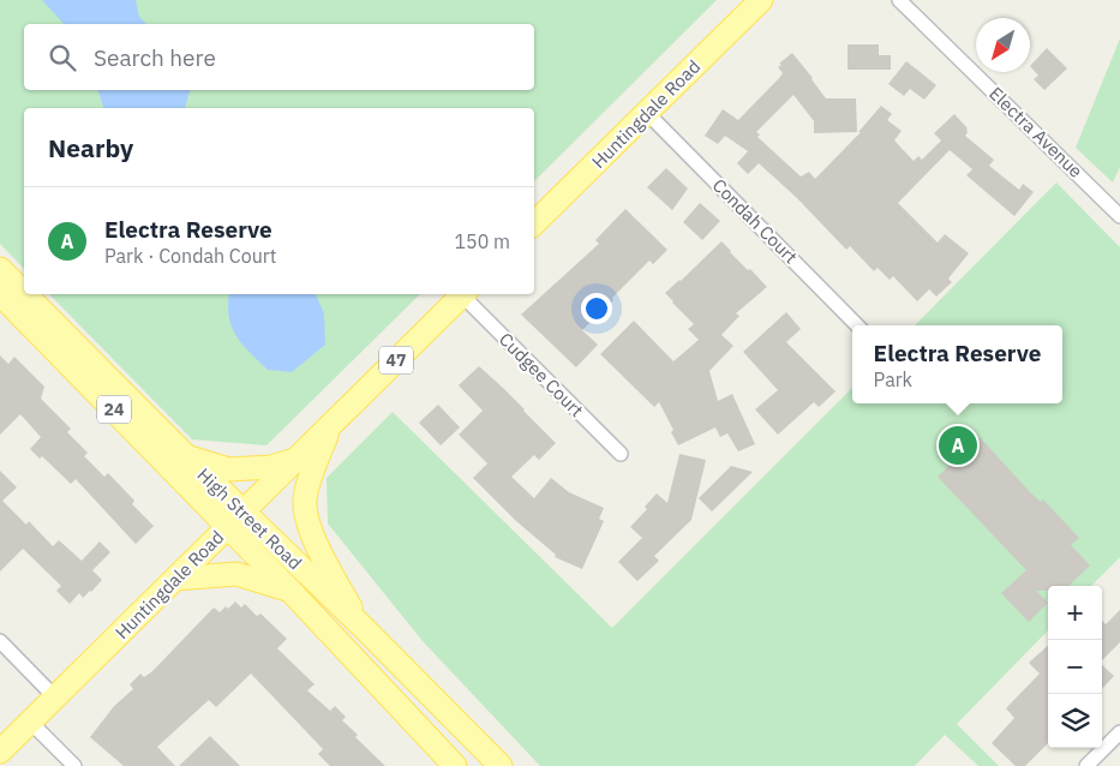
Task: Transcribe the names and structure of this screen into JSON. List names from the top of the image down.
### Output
{
  "streets": {
    "main road": [
      "Huntingdale Road",
      "47",
      "24",
      "High Street Road"
    ],
    "street": ["Electra Avenue", "Condah Court", "Cudgee Court"]
  },
  "crossings": [
    ["Huntingdale Road", "Condah Court"],
    ["Huntingdale Road", "High Street Road"]
  ],
  "north": "bottom left",
  "page": {
    "search": "Search here",
    "heading": "Nearby",
    "list": [
      {
        "mark": "A",
        "name": "Electra Reserve",
        "note": "Park · Condah Court",
        "value": "150 m"
      }
    ],
    "popup": ["Electra Reserve", "Park"],
    "pins": "A",
    "map_buttons": ["+", "−"]
  }
}
